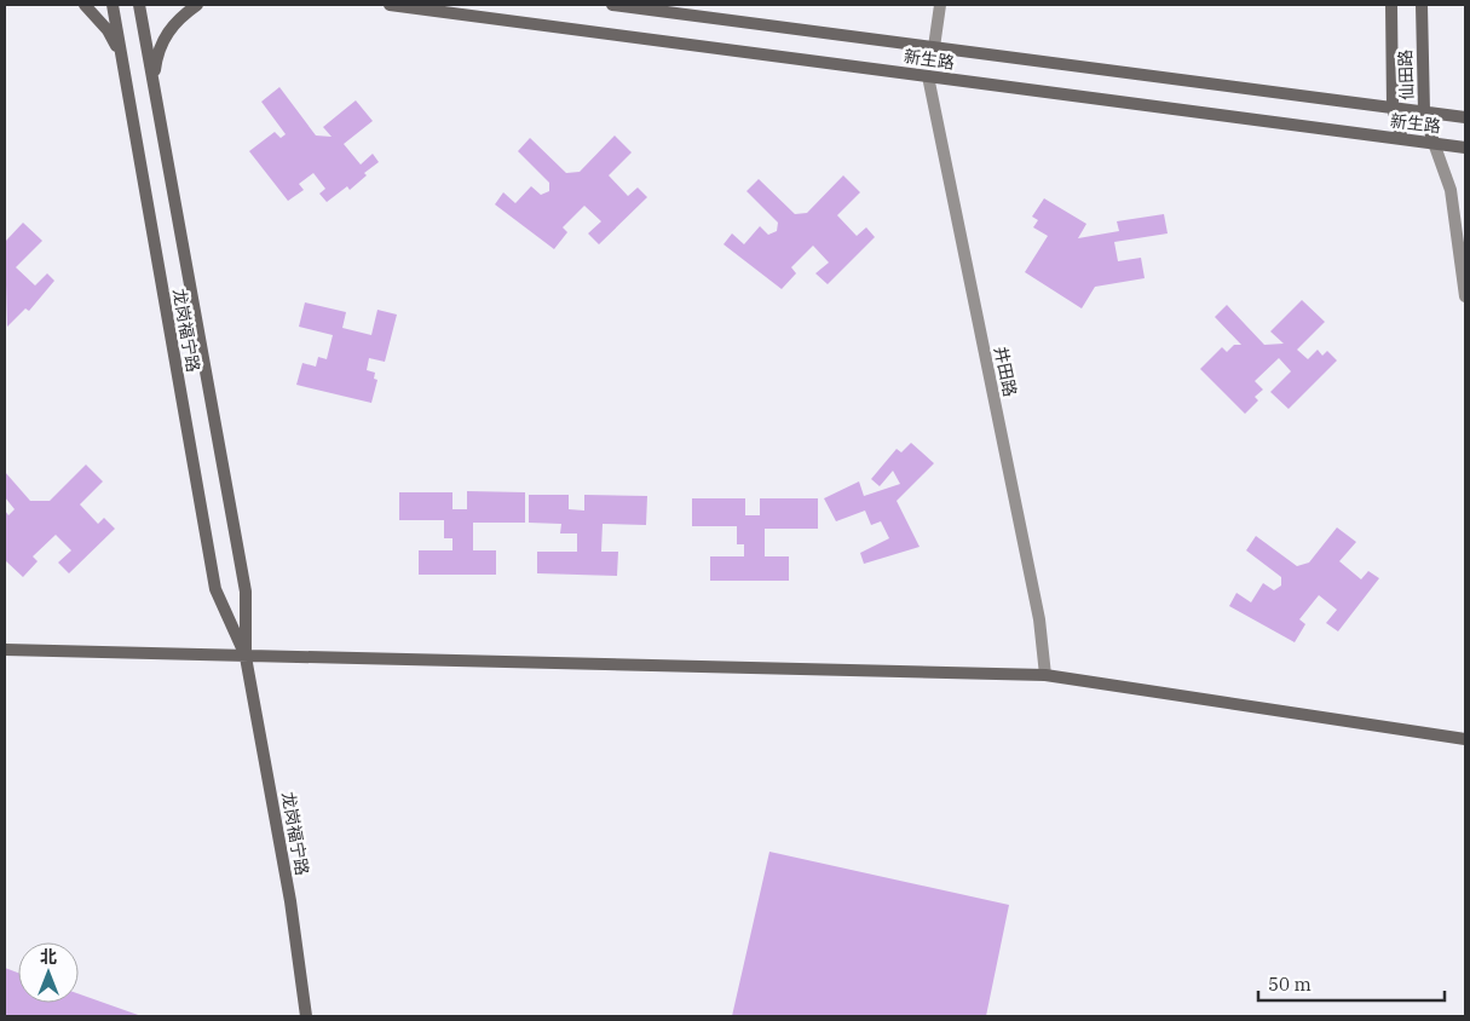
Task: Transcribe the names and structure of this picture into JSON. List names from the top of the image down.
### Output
{
  "streets": {
    "street": [
      "新生路",
      "仙田路",
      "龙岗福宁路",
      "井田路"
    ]
  },
  "crossings": [
    ["新生路", "仙田路"],
    ["新生路", "井田路"]
  ],
  "scale_bar": "50 m",
  "north": "top"
}
